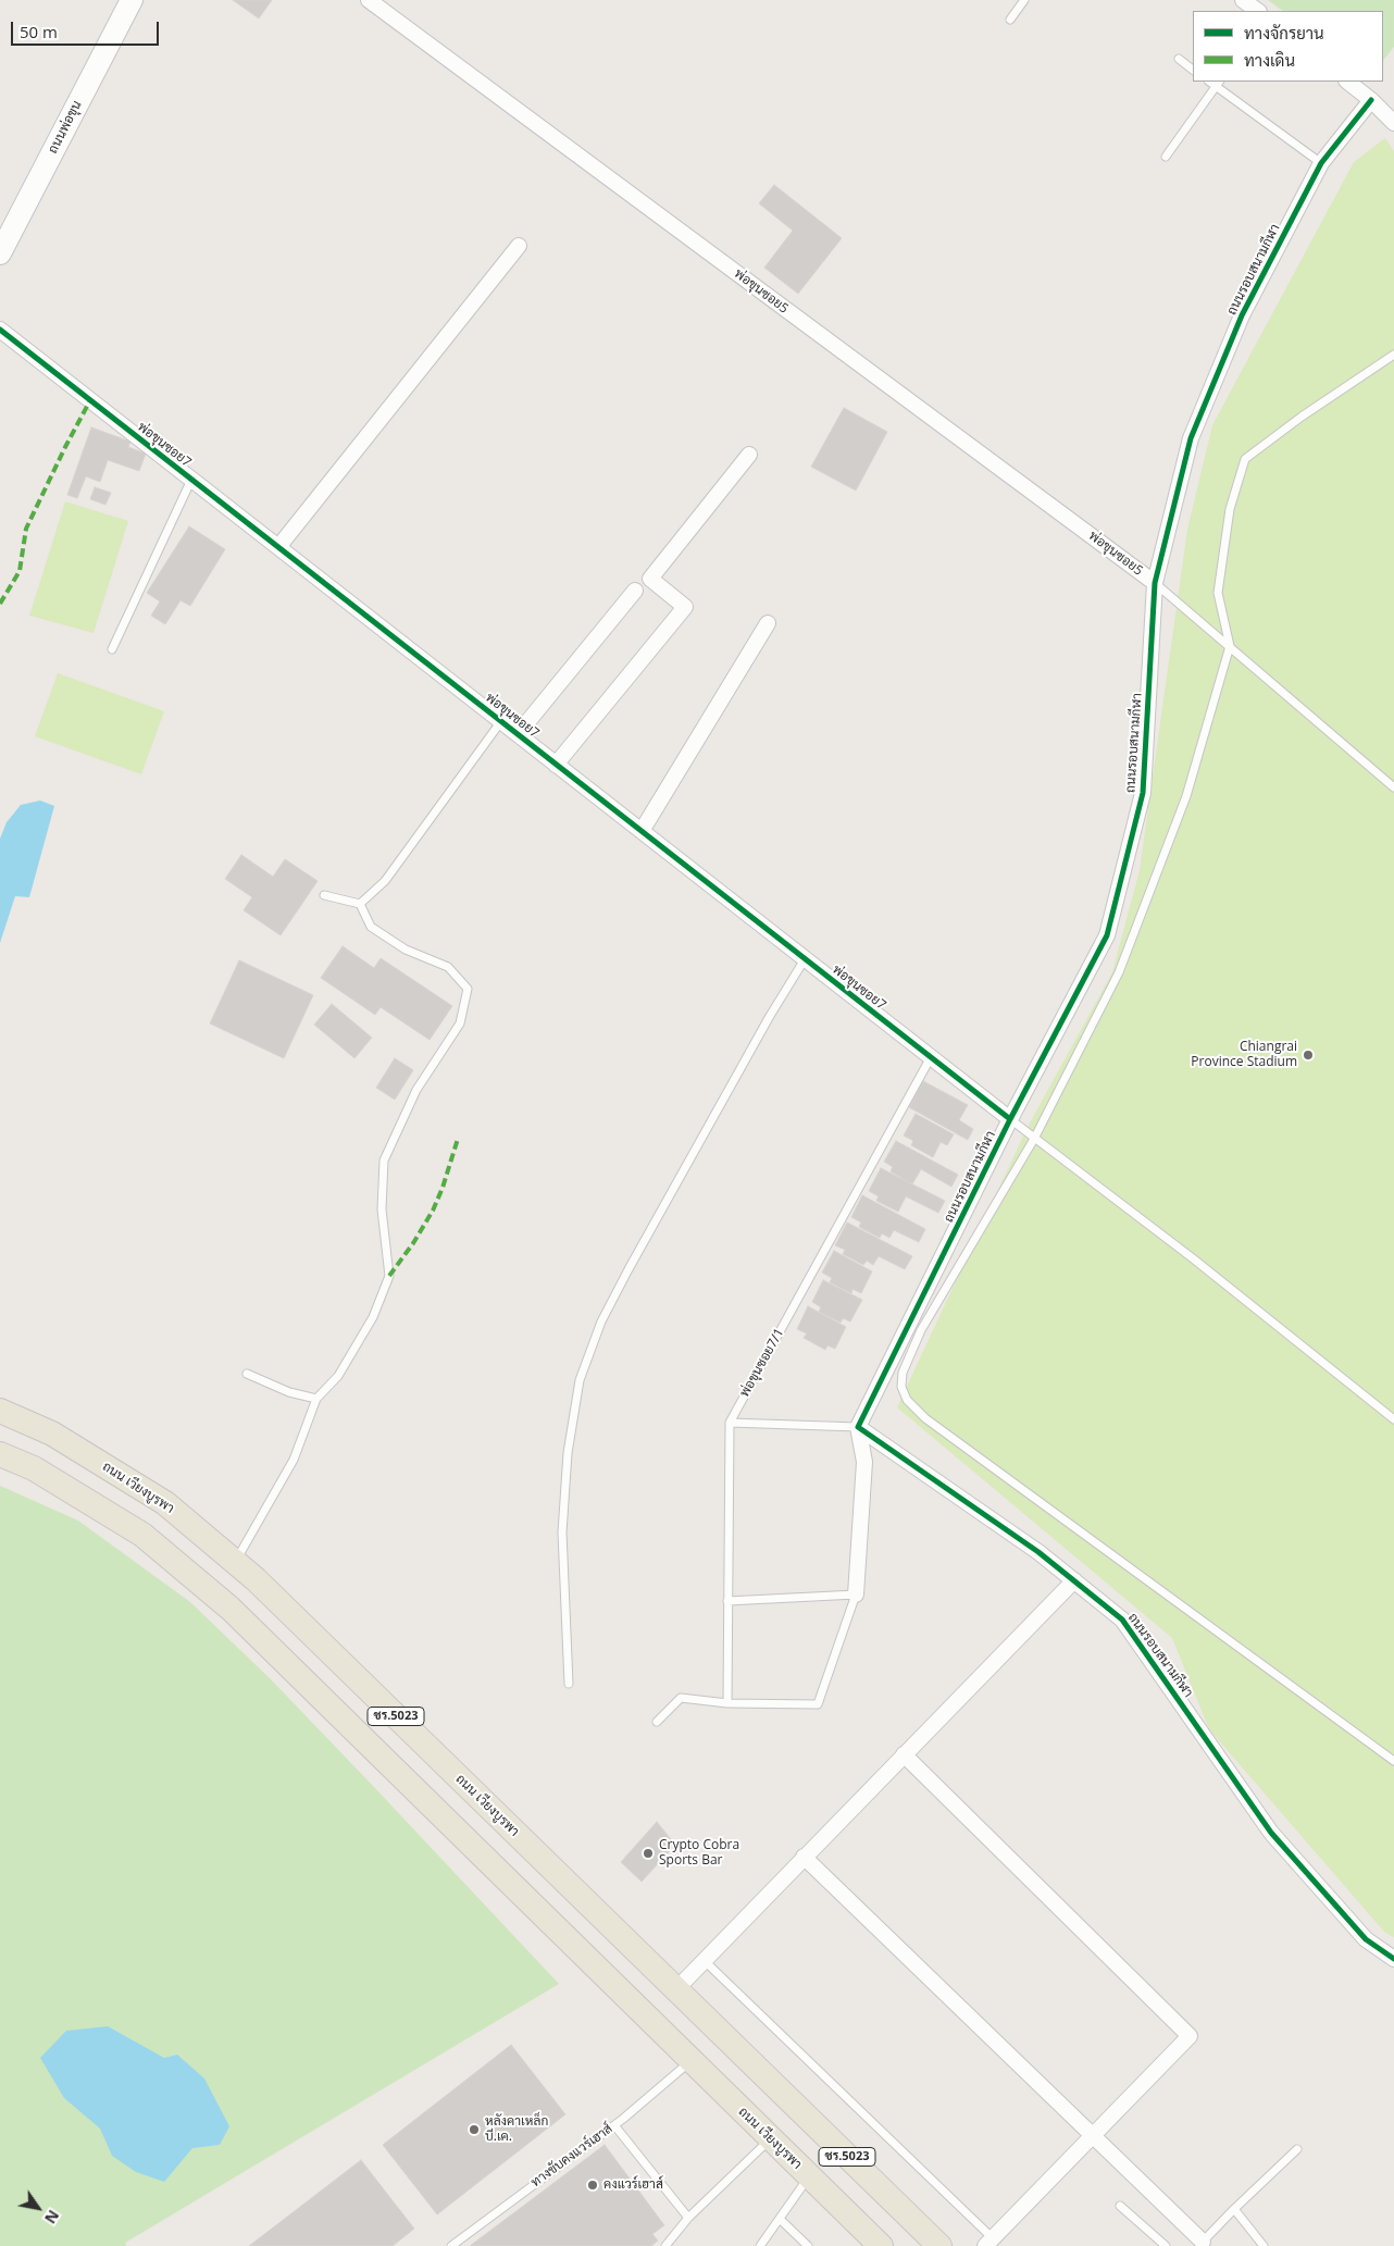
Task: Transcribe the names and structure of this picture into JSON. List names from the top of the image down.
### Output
{
  "streets": {
    "main road": ["ถนนพ่อขุน", "ถนน เวียงบูรพา", "ชร.5023"],
    "street": ["ถนนรอบสนามกีฬา", "พ่อขุนซอย5", "พ่อขุนซอย7"],
    "lane": ["พ่อขุนซอย7/1", "ทางขับคงแวร์เฮาส์"]
  },
  "crossings": [
    ["ถนนรอบสนามกีฬา", "พ่อขุนซอย5"],
    ["ถนนรอบสนามกีฬา", "พ่อขุนซอย7"],
    ["พ่อขุนซอย7", "พ่อขุนซอย7/1"],
    ["ถนน เวียงบูรพา", "ทางขับคงแวร์เฮาส์"]
  ],
  "places": [
    "Chiangrai Province Stadium",
    "Crypto Cobra Sports Bar",
    "หลังคาเหล็ก บี.เค.",
    "คงแวร์เฮาส์"
  ],
  "legend": ["ทางจักรยาน", "ทางเดิน"],
  "scale_bar": "50 m",
  "north": "bottom right"
}
